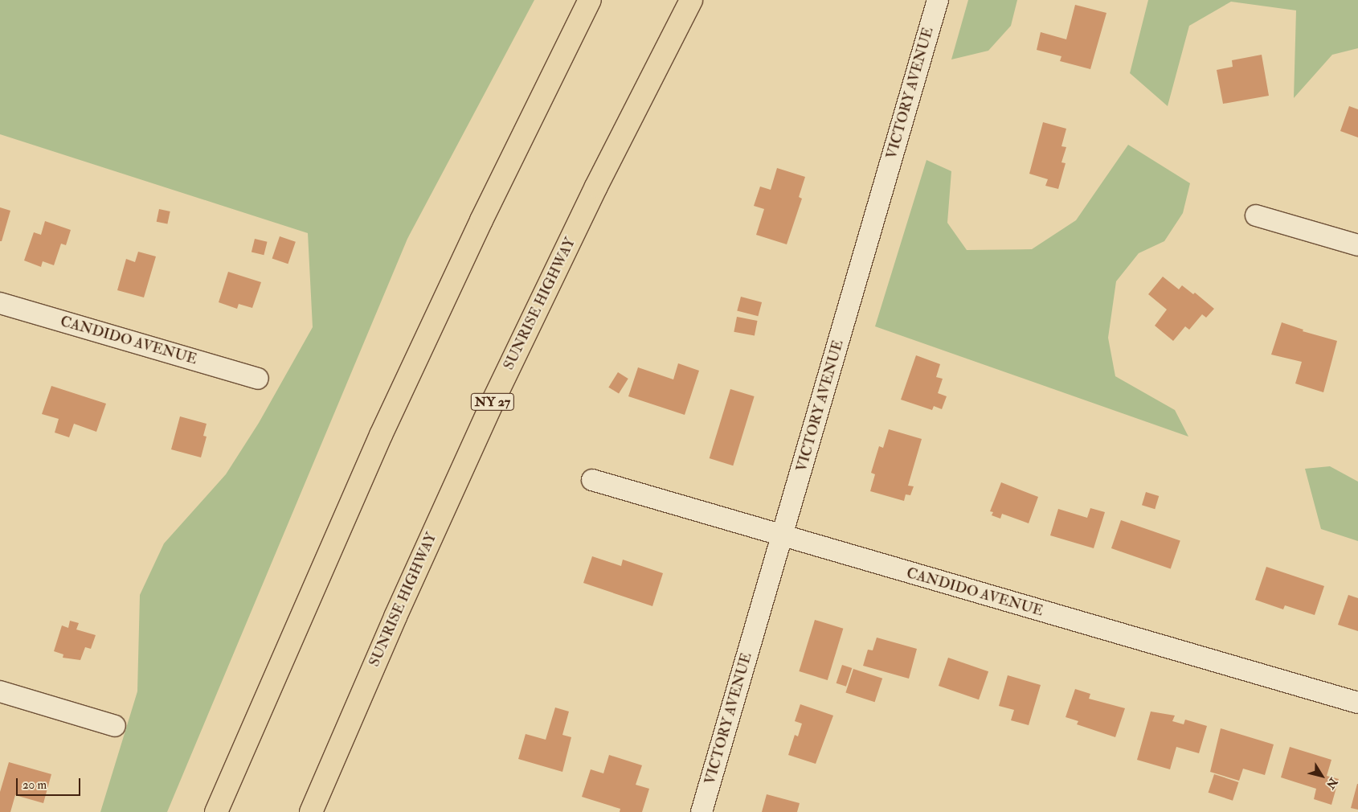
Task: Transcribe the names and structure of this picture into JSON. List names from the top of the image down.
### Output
{
  "streets": {
    "highway": ["SUNRISE HIGHWAY", "NY 27"],
    "street": ["VICTORY AVENUE", "CANDIDO AVENUE"]
  },
  "crossings": [
    ["VICTORY AVENUE", "CANDIDO AVENUE"]
  ],
  "scale_bar": "20 m",
  "north": "bottom right"
}
